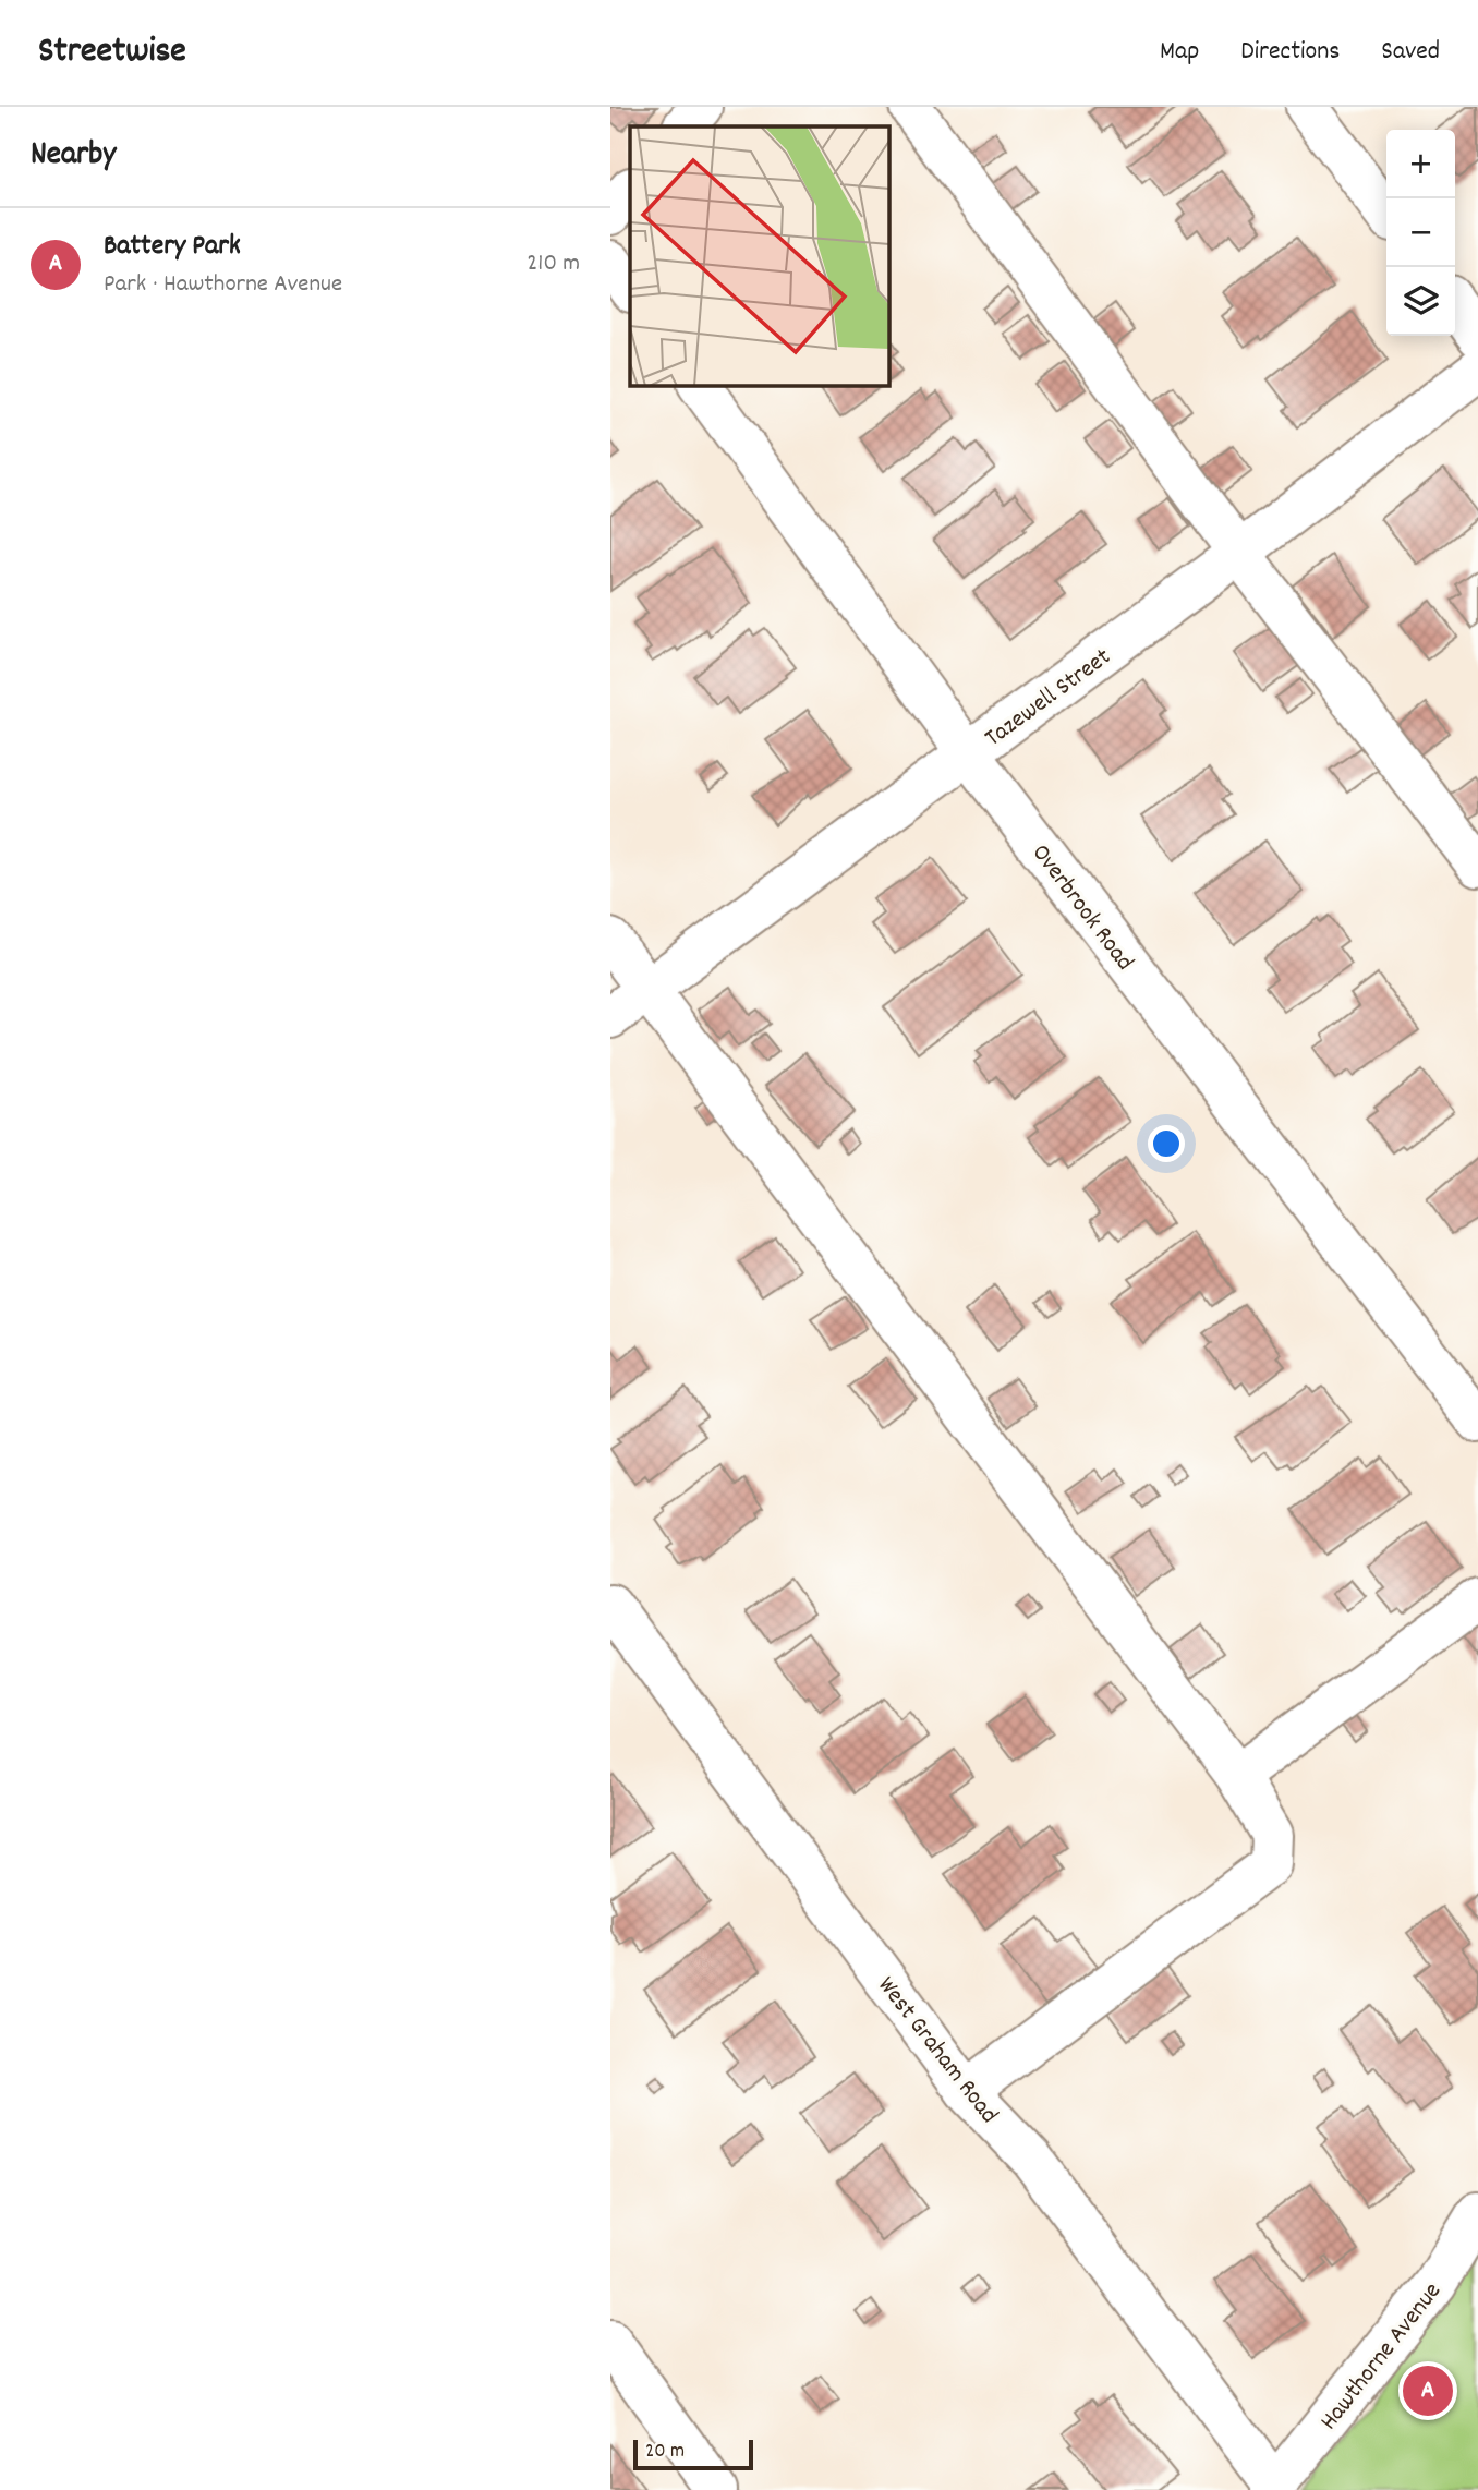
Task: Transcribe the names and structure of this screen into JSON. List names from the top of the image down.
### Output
{
  "streets": {
    "street": [
      "Tazewell Street",
      "Overbrook Road",
      "West Graham Road",
      "Hawthorne Avenue"
    ]
  },
  "crossings": [
    ["Tazewell Street", "Overbrook Road"],
    ["West Graham Road", "Hawthorne Avenue"]
  ],
  "scale_bar": "20 m",
  "page": {
    "header": "Streetwise",
    "nav": ["Map", "Directions", "Saved"],
    "heading": "Nearby",
    "map_buttons": ["+", "−"],
    "list": [
      {
        "mark": "A",
        "name": "Battery Park",
        "note": "Park · Hawthorne Avenue",
        "value": "210 m"
      }
    ],
    "pins": "A",
    "scale": "20 m"
  }
}
